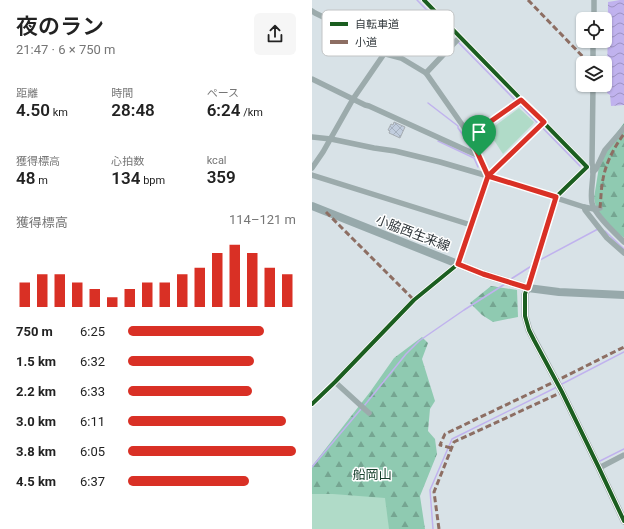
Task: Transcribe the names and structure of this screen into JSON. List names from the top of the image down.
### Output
{
  "streets": {
    "main road": ["小脇西生来線"]
  },
  "parks": ["船岡山"],
  "legend": ["自転車道", "小道"],
  "page": {
    "heading": ["夜のラン", "21:47 · 6 × 750 m"],
    "stats": [
      ["距離", "4.50 km"],
      ["時間", "28:48"],
      ["ペース", "6:24 /km"],
      ["獲得標高", "48 m"],
      ["心拍数", "134 bpm"],
      ["kcal", "359"]
    ],
    "chart": ["獲得標高", "114–121 m"],
    "list": [
      {
        "name": "750 m",
        "note": "6:25"
      },
      {
        "name": "1.5 km",
        "note": "6:32"
      },
      {
        "name": "2.2 km",
        "note": "6:33"
      },
      {
        "name": "3.0 km",
        "note": "6:11"
      },
      {
        "name": "3.8 km",
        "note": "6:05"
      },
      {
        "name": "4.5 km",
        "note": "6:37"
      }
    ]
  }
}
